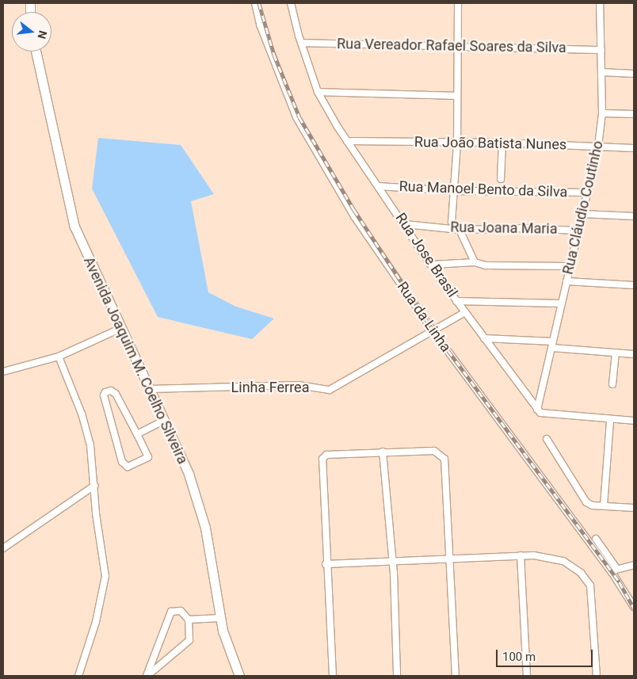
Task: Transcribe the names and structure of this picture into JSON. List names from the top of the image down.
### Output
{
  "streets": {
    "main road": ["Avenida Joaquim M. Coelho Silveira"],
    "street": [
      "Rua Vereador Rafael Soares da Silva",
      "Rua João Batista Nunes",
      "Rua Manoel Bento da Silva",
      "Rua Cláudio Coutinho",
      "Rua Joana Maria",
      "Rua Jose Brasil",
      "Rua da Linha",
      "Linha Ferrea"
    ]
  },
  "crossings": [
    ["Rua Vereador Rafael Soares da Silva", "Rua Cláudio Coutinho"],
    ["Rua Vereador Rafael Soares da Silva", "Rua Jose Brasil"],
    ["Rua João Batista Nunes", "Rua Cláudio Coutinho"],
    ["Rua João Batista Nunes", "Rua Jose Brasil"],
    ["Rua Manoel Bento da Silva", "Rua Cláudio Coutinho"],
    ["Rua Manoel Bento da Silva", "Rua Jose Brasil"],
    ["Rua Cláudio Coutinho", "Rua Joana Maria"],
    ["Rua Cláudio Coutinho", "Rua Jose Brasil"],
    ["Rua Joana Maria", "Rua Jose Brasil"],
    ["Rua Jose Brasil", "Linha Ferrea"],
    ["Rua da Linha", "Linha Ferrea"],
    ["Avenida Joaquim M. Coelho Silveira", "Linha Ferrea"]
  ],
  "scale_bar": "100 m",
  "north": "right"
}
